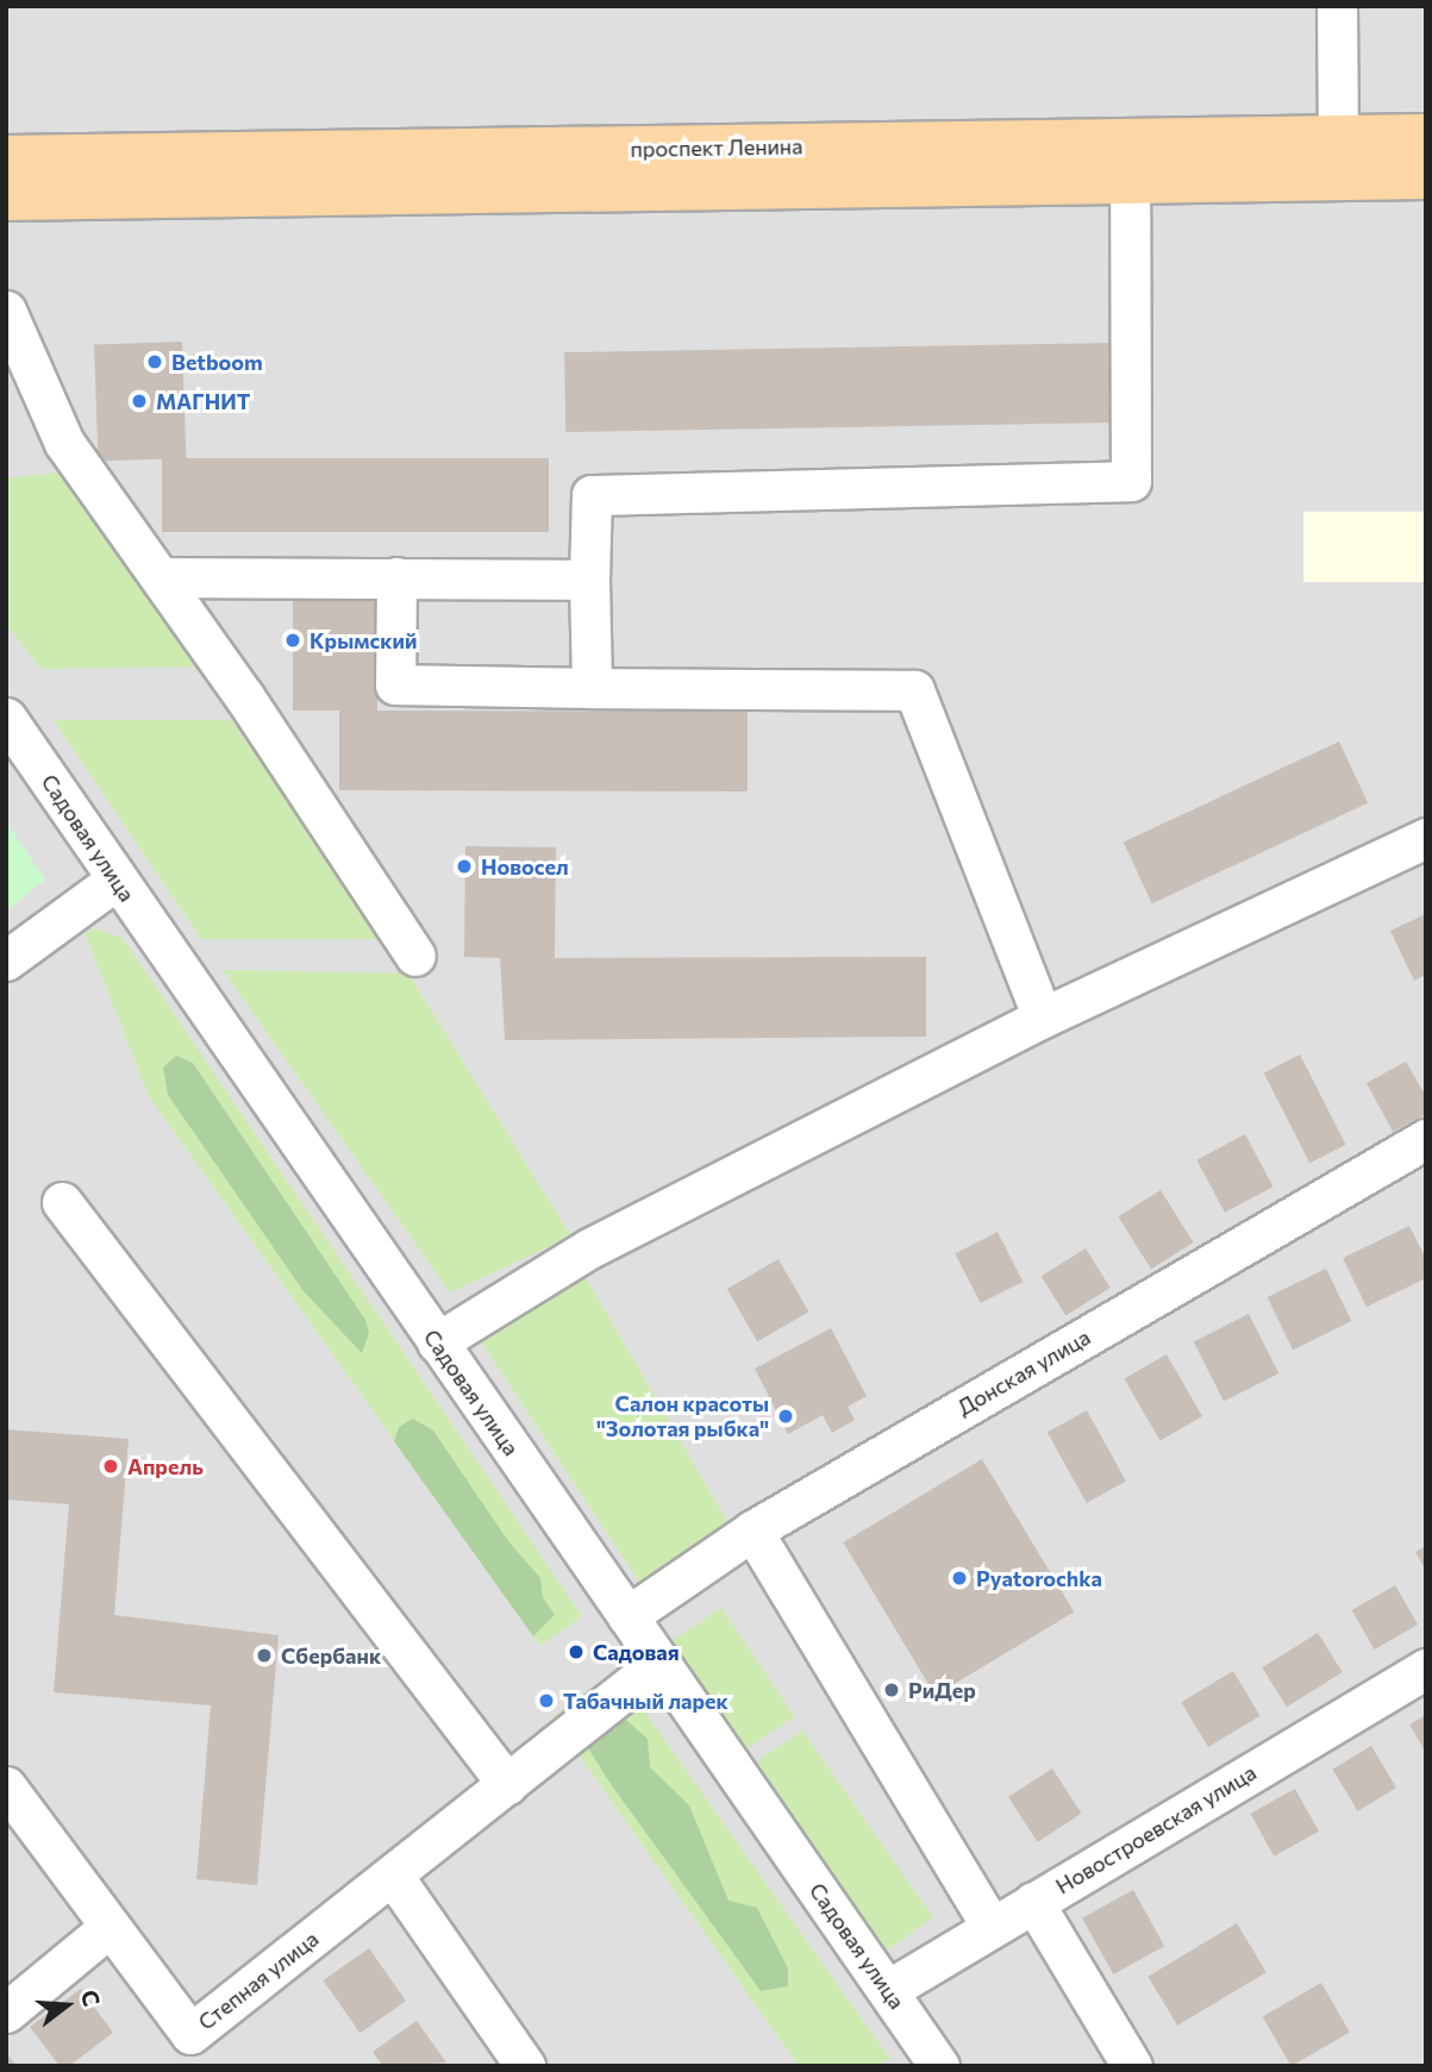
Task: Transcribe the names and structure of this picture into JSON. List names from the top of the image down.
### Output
{
  "streets": {
    "main road": ["проспект Ленина"],
    "street": [
      "Садовая улица",
      "Донская улица",
      "Новостроевская улица",
      "Степная улица"
    ]
  },
  "crossings": [
    ["Садовая улица", "Донская улица"],
    ["Садовая улица", "Новостроевская улица"],
    ["Садовая улица", "Степная улица"]
  ],
  "places": [
    "Betboom",
    "МАГНИТ",
    "Крымский",
    "Новосел",
    "Салон красоты \"Золотая рыбка\"",
    "Апрель",
    "Pyatorochka",
    "Садовая",
    "Сбербанк",
    "РиДер",
    "Табачный ларек"
  ],
  "north": "right"
}
